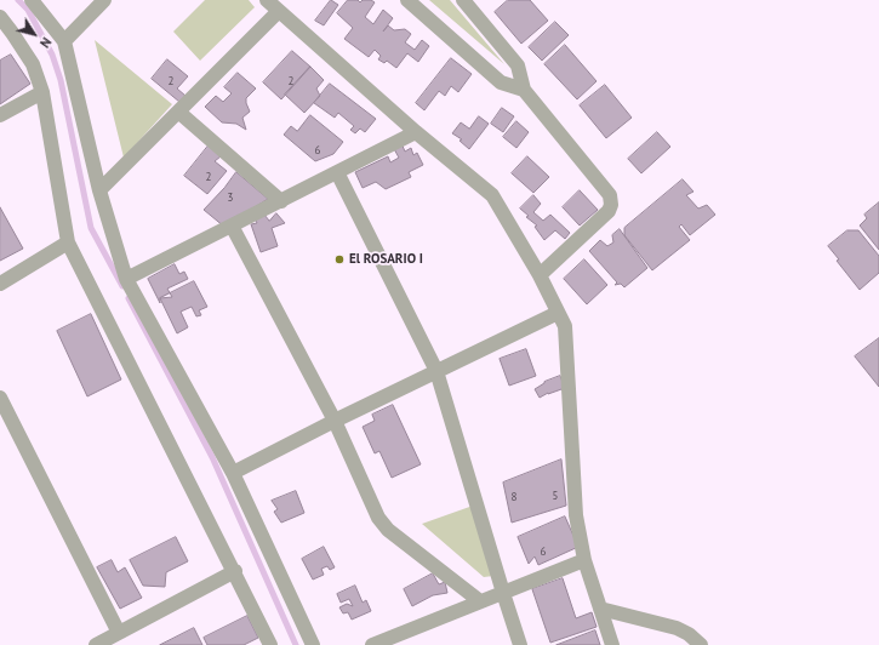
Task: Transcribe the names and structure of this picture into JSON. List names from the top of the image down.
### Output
{
  "places": ["El ROSARIO I"],
  "house_numbers": [
    "2",
    "2",
    "6",
    "2",
    "3",
    "5",
    "8",
    "6"
  ],
  "north": "bottom right"
}
